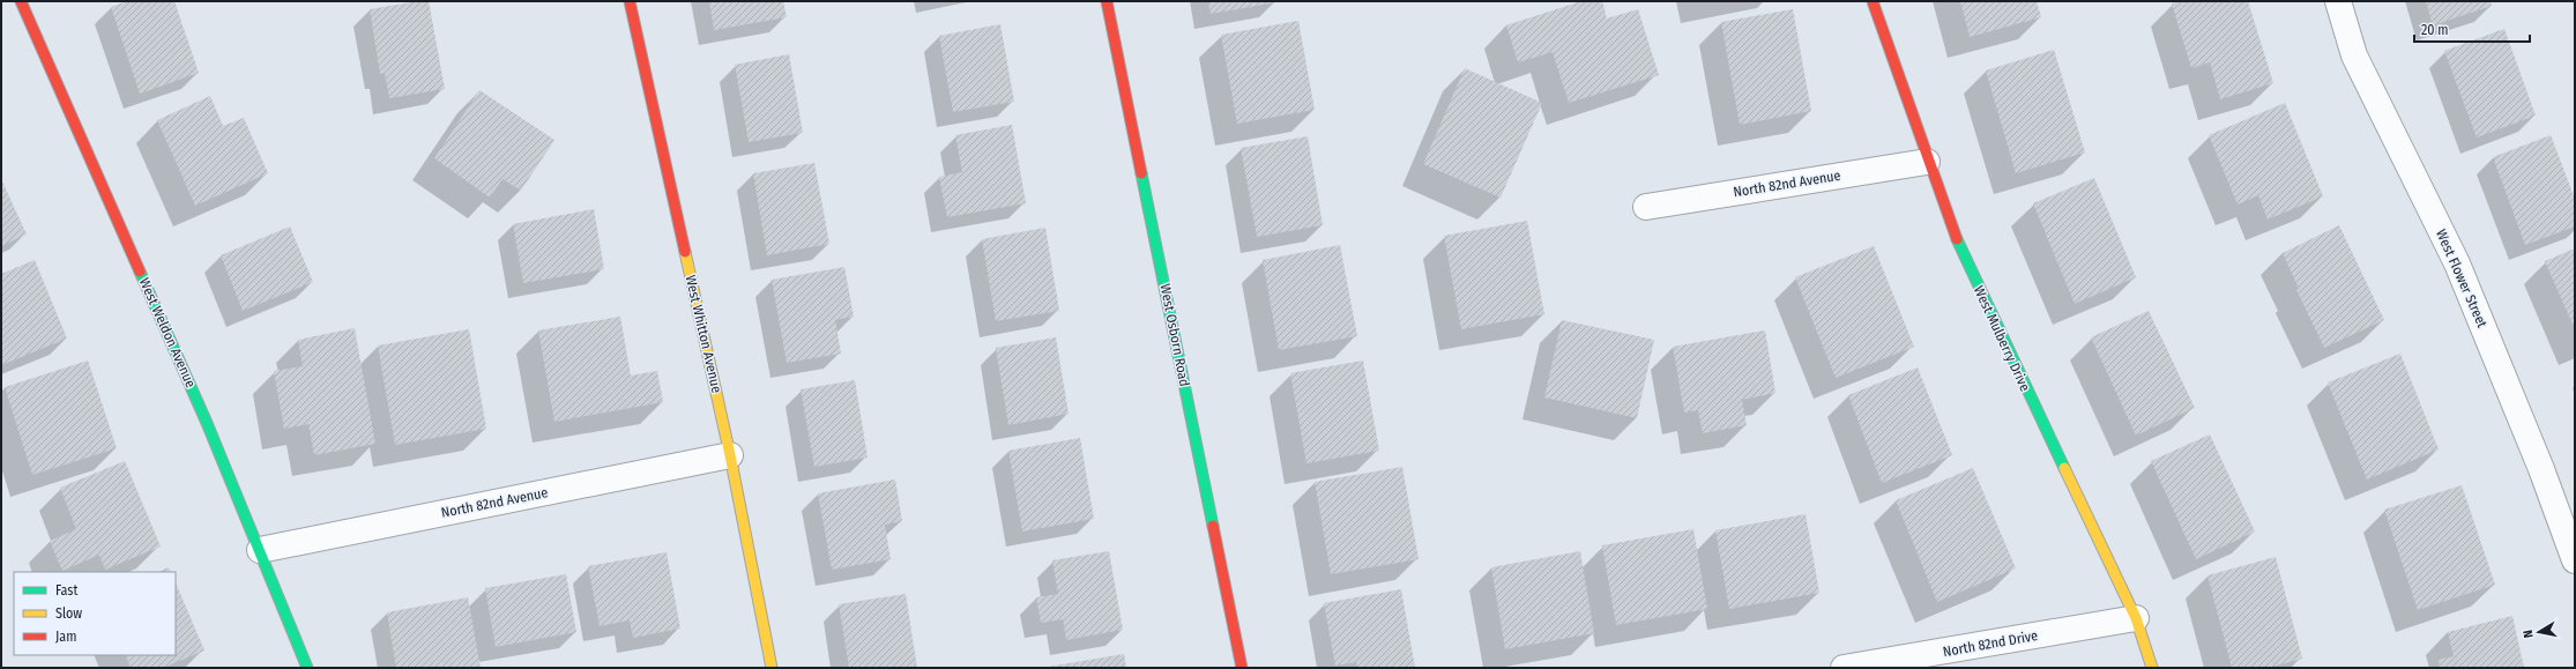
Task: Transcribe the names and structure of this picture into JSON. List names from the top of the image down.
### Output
{
  "streets": {
    "street": [
      "North 82nd Avenue",
      "West Flower Street",
      "West Weldon Avenue",
      "West Whitton Avenue",
      "West Osborn Road",
      "West Mulberry Drive",
      "North 82nd Drive"
    ]
  },
  "crossings": [
    ["North 82nd Avenue", "West Weldon Avenue"],
    ["North 82nd Avenue", "West Whitton Avenue"],
    ["North 82nd Avenue", "West Mulberry Drive"],
    ["West Mulberry Drive", "North 82nd Drive"]
  ],
  "legend": ["Fast", "Slow", "Jam"],
  "scale_bar": "20 m",
  "north": "left"
}
